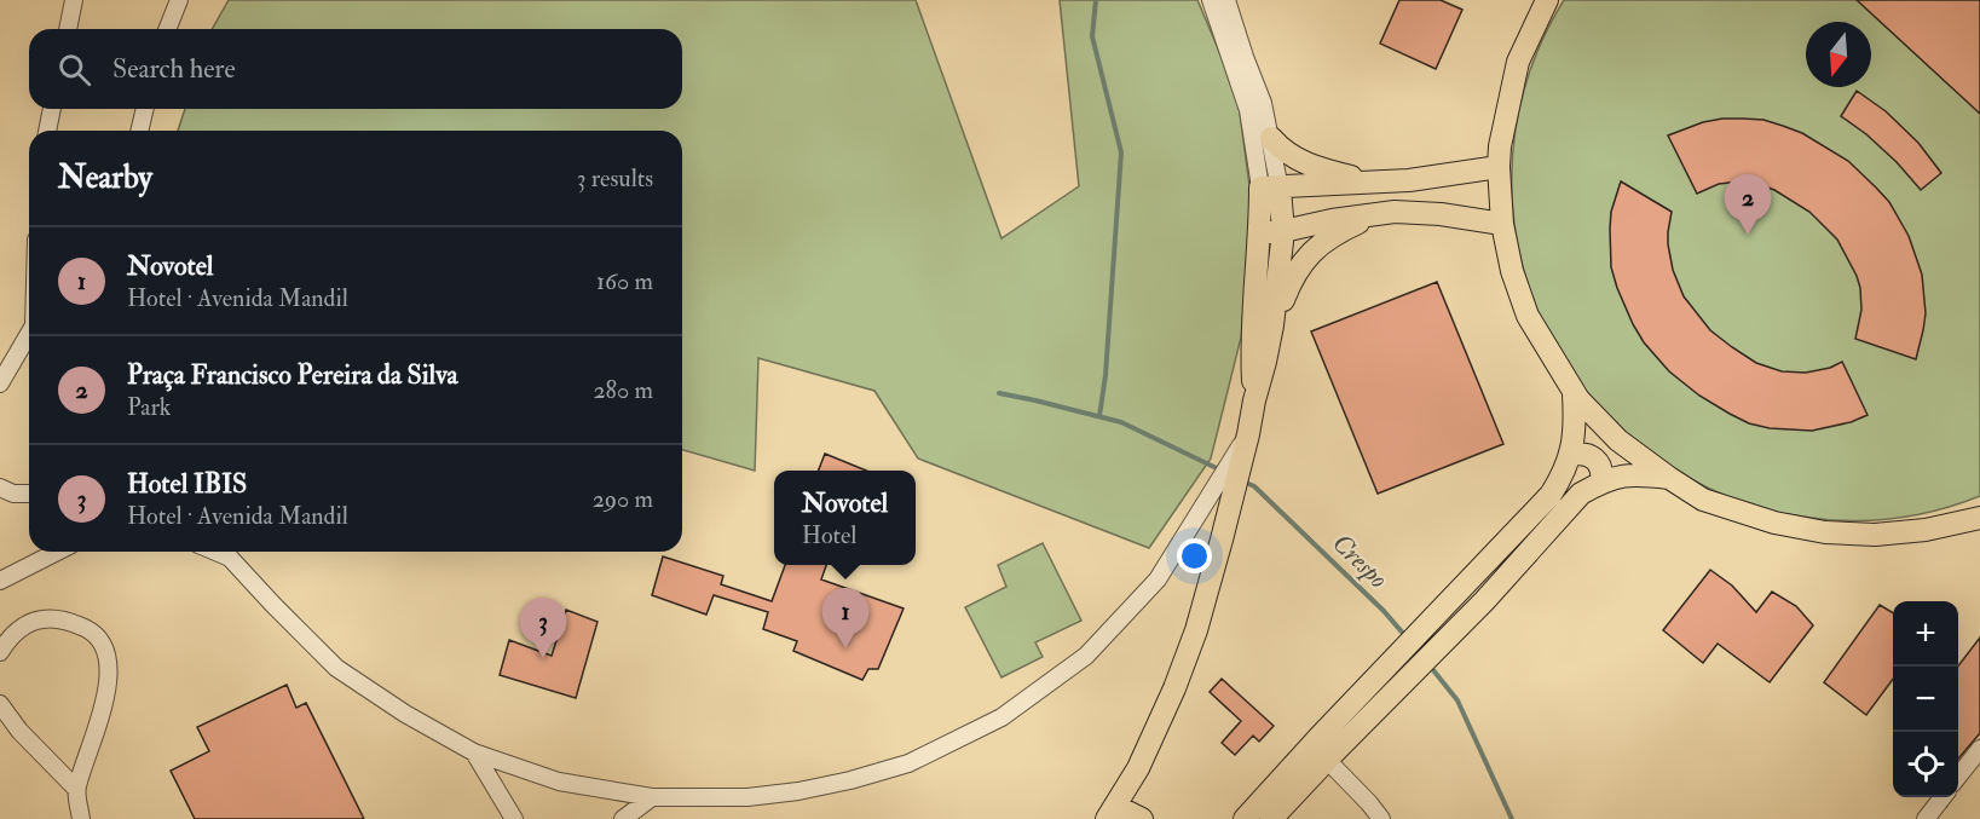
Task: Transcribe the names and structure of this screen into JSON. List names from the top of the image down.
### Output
{
  "water": ["Crespo"],
  "north": "bottom",
  "page": {
    "search": "Search here",
    "heading": ["Nearby", "3 results"],
    "pins": ["2", "1", "3"],
    "list": [
      {
        "mark": "1",
        "name": "Novotel",
        "note": "Hotel · Avenida Mandil",
        "value": "160 m"
      },
      {
        "mark": "2",
        "name": "Praça Francisco Pereira da Silva",
        "note": "Park",
        "value": "280 m"
      },
      {
        "mark": "3",
        "name": "Hotel IBIS",
        "note": "Hotel · Avenida Mandil",
        "value": "290 m"
      }
    ],
    "popup": ["Novotel", "Hotel"],
    "map_buttons": ["+", "−"]
  }
}
